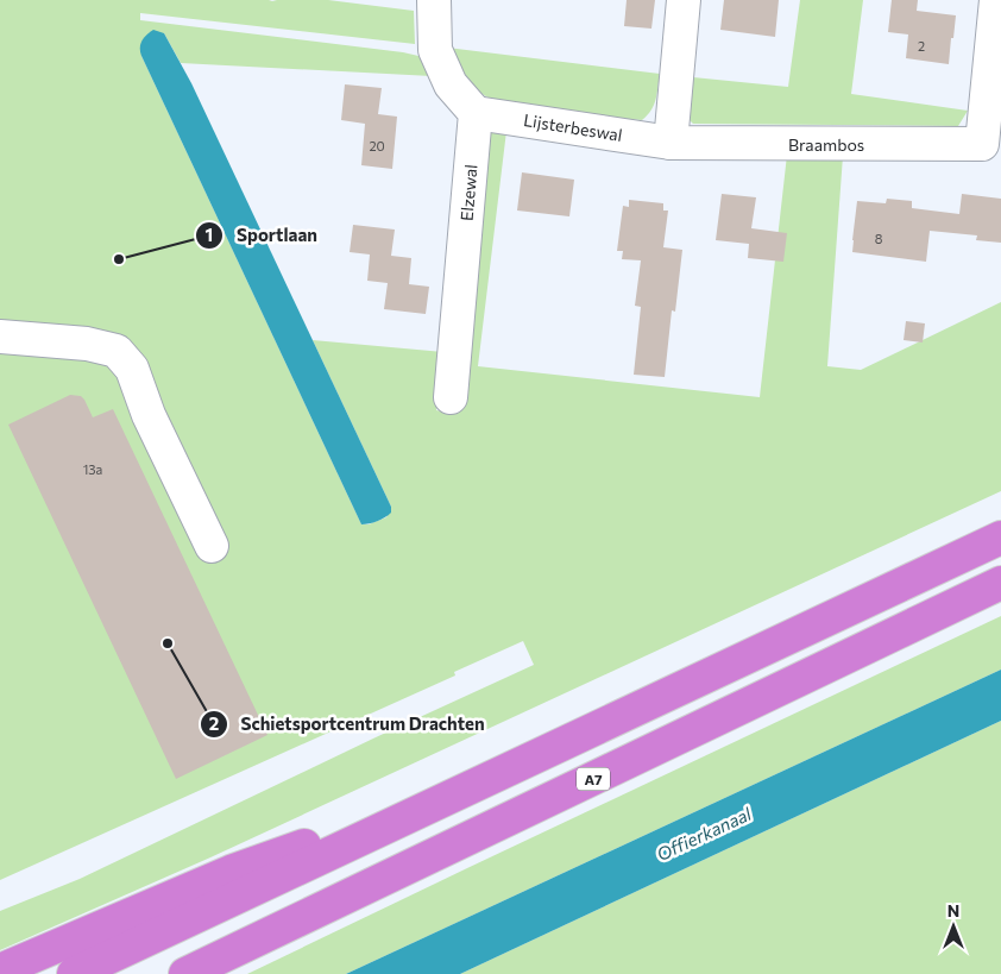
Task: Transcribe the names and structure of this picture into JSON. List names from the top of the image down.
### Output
{
  "streets": {
    "highway": ["A7"],
    "street": ["Lijsterbeswal", "Braambos", "Elzewal"]
  },
  "crossings": [
    ["Lijsterbeswal", "Braambos"],
    ["Lijsterbeswal", "Elzewal"]
  ],
  "water": ["Offierkanaal"],
  "places": ["Sportlaan", "Schietsportcentrum Drachten"],
  "house_numbers": [
    "2",
    "20",
    "8",
    "13a"
  ],
  "north": "top"
}
